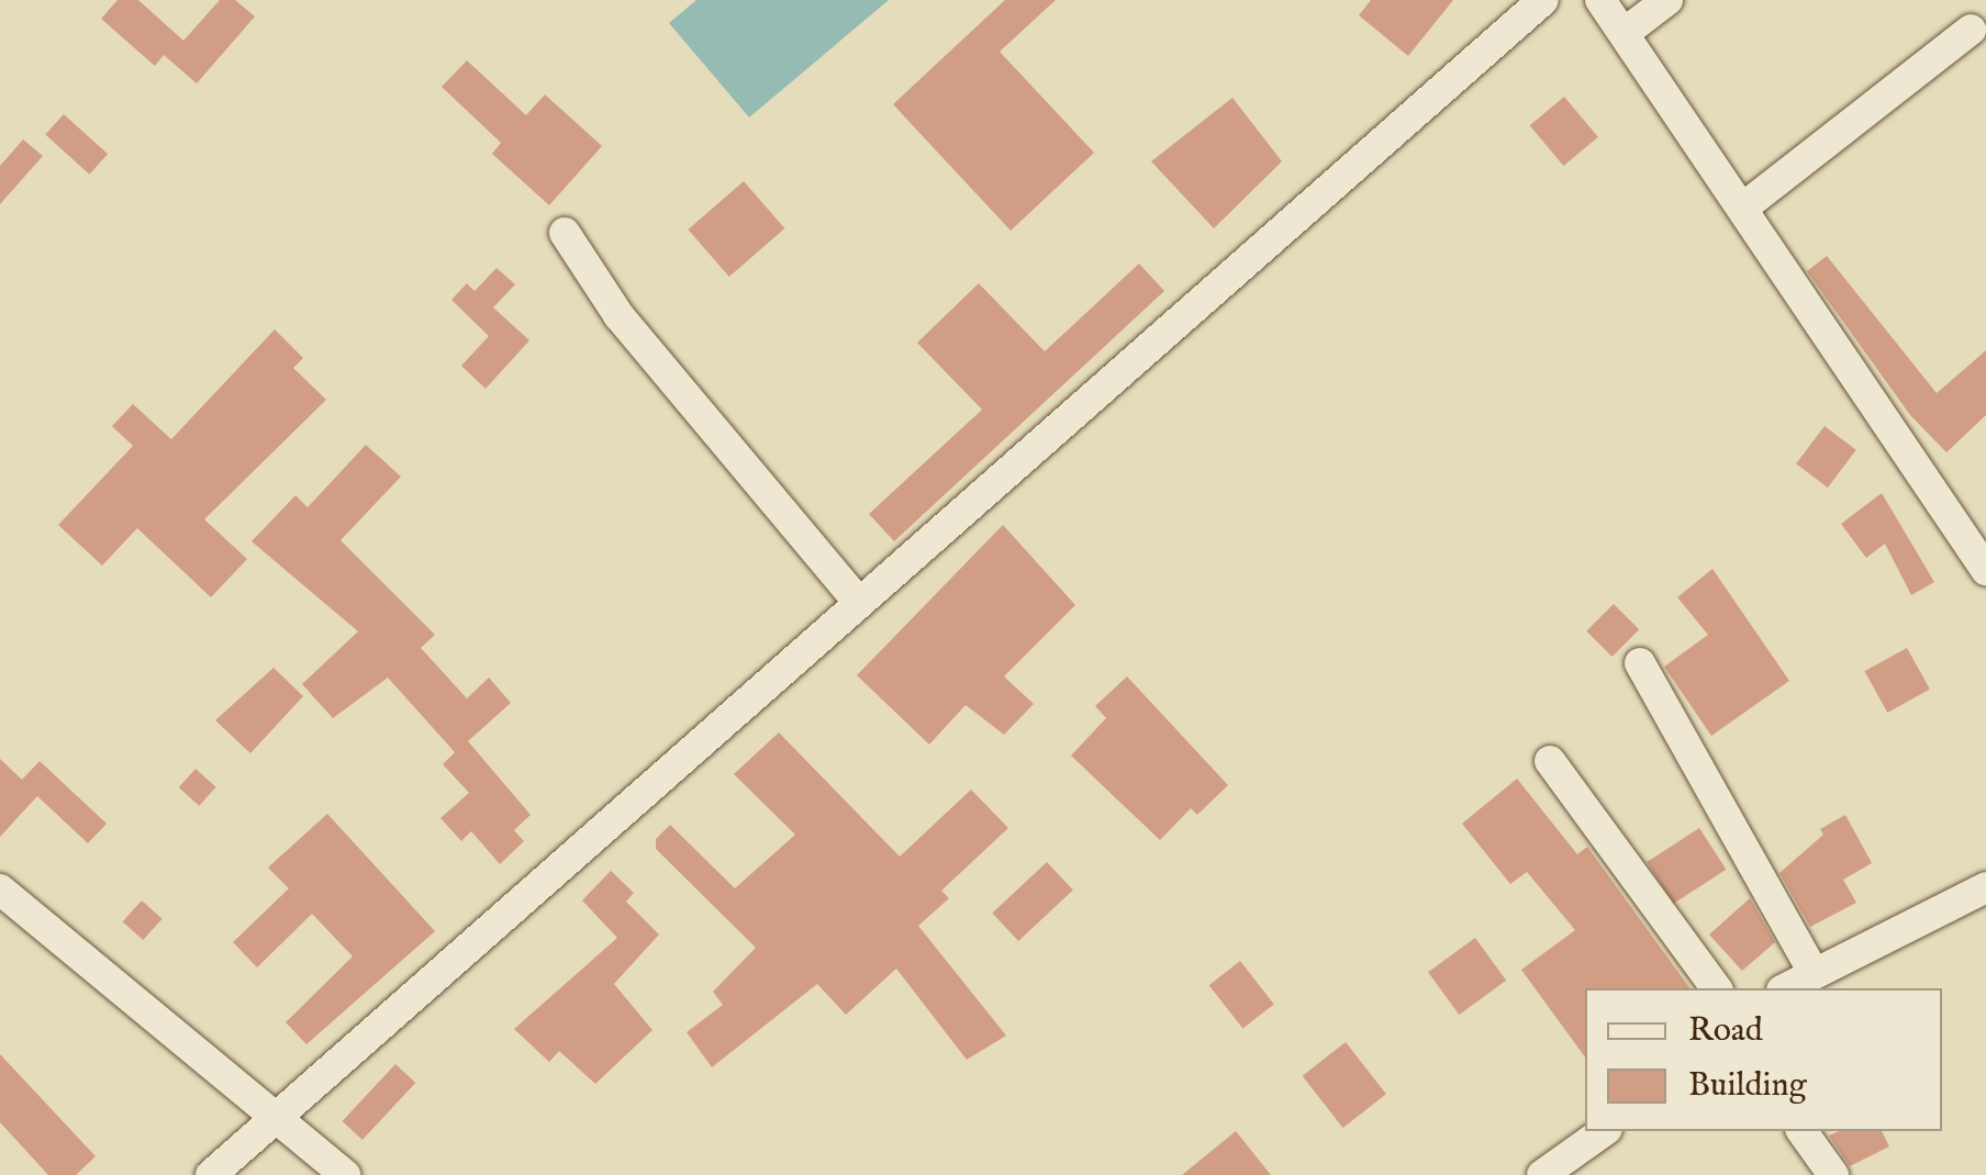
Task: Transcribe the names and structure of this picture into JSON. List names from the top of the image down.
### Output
{
  "legend": ["Road", "Building"]
}
